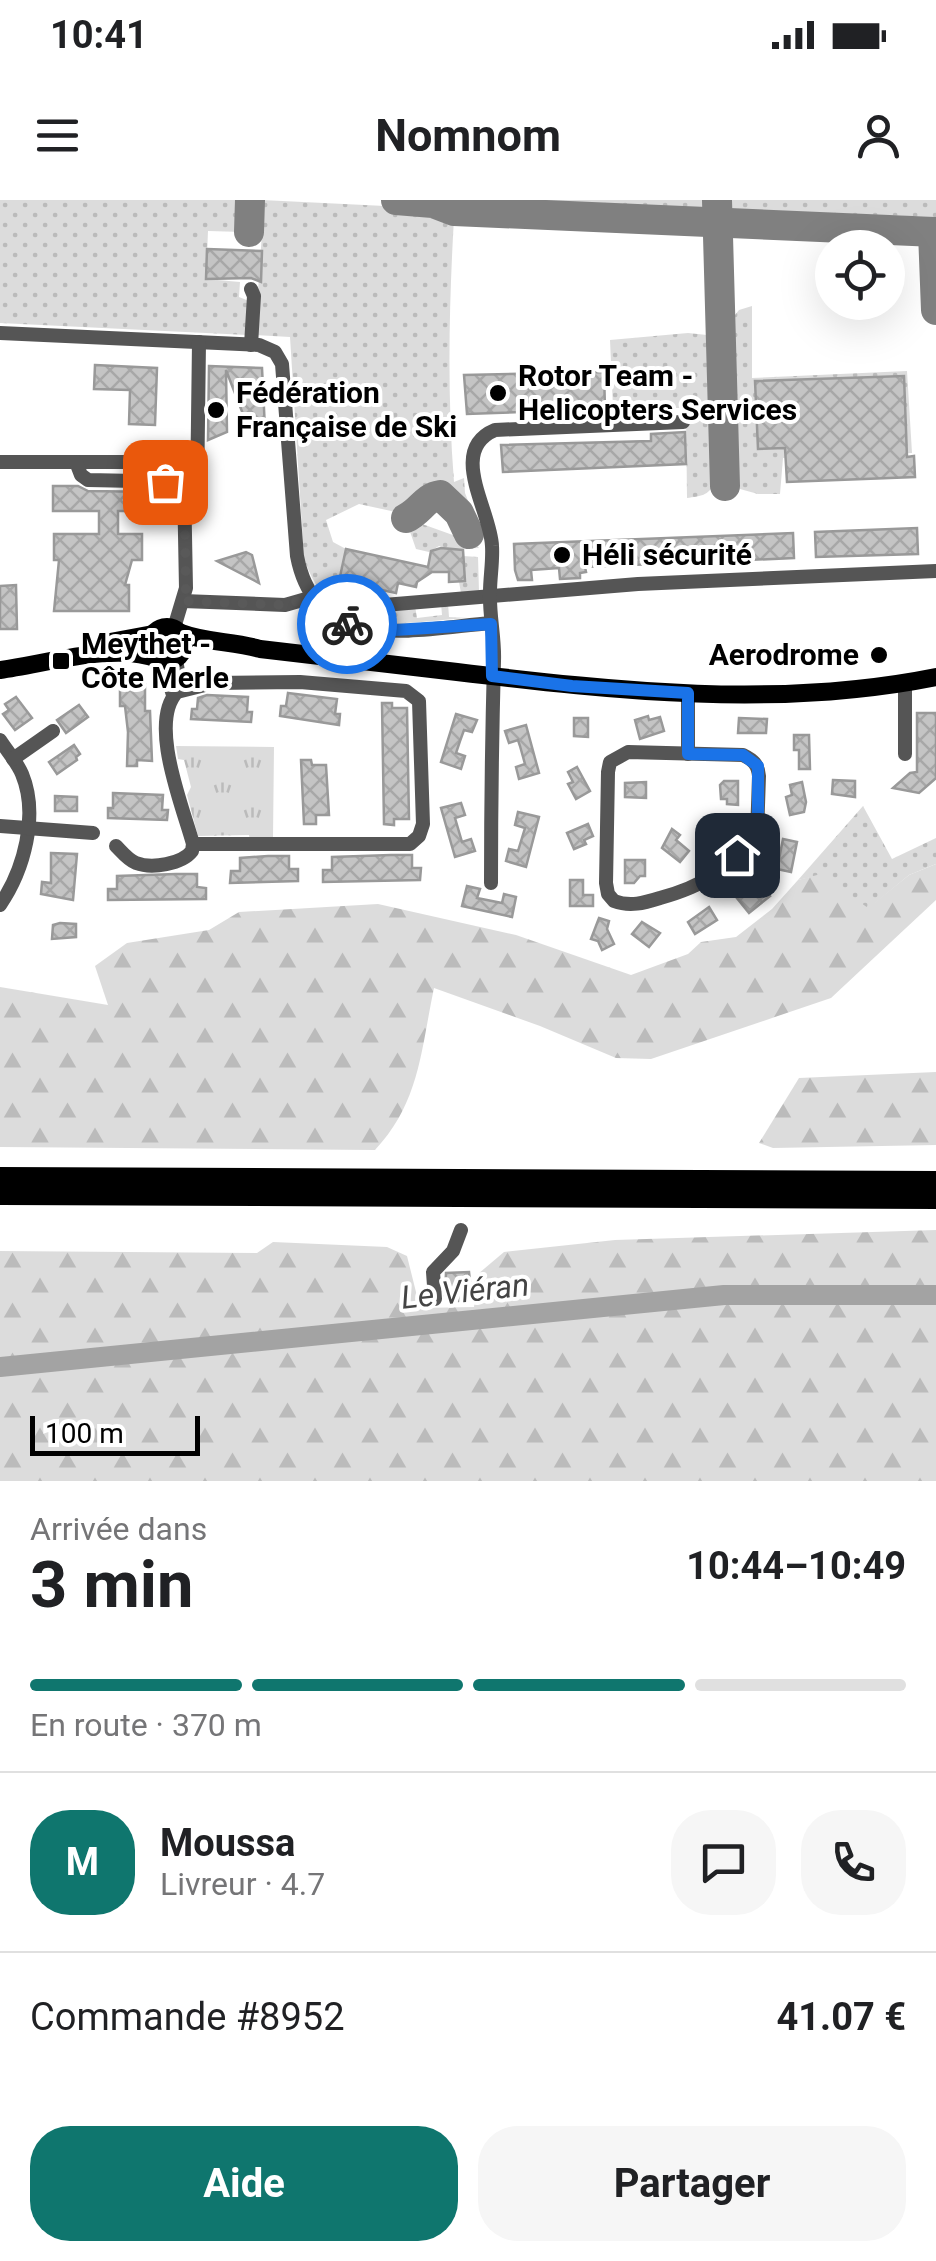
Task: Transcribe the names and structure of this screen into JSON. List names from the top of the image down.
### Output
{
  "water": ["Le Viéran"],
  "places": {
    "other": [
      "Rotor Team - Helicopters Services",
      "Fédération Française de Ski",
      "Héli sécurité",
      "Aerodrome"
    ],
    "transit": ["Meythet - Côte Merle"]
  },
  "scale_bar": "100 m",
  "page": {
    "status": "10:41",
    "header": "Nomnom",
    "scale": "100 m",
    "heading": ["3 min", "Arrivée dans", "10:44–10:49"],
    "panel": [
      "Moussa",
      "Livreur · 4.7",
      "Commande #8952",
      "41.07 €"
    ],
    "bar": "En route · 370 m",
    "round": "M",
    "buttons": ["Aide", "Partager"]
  }
}
